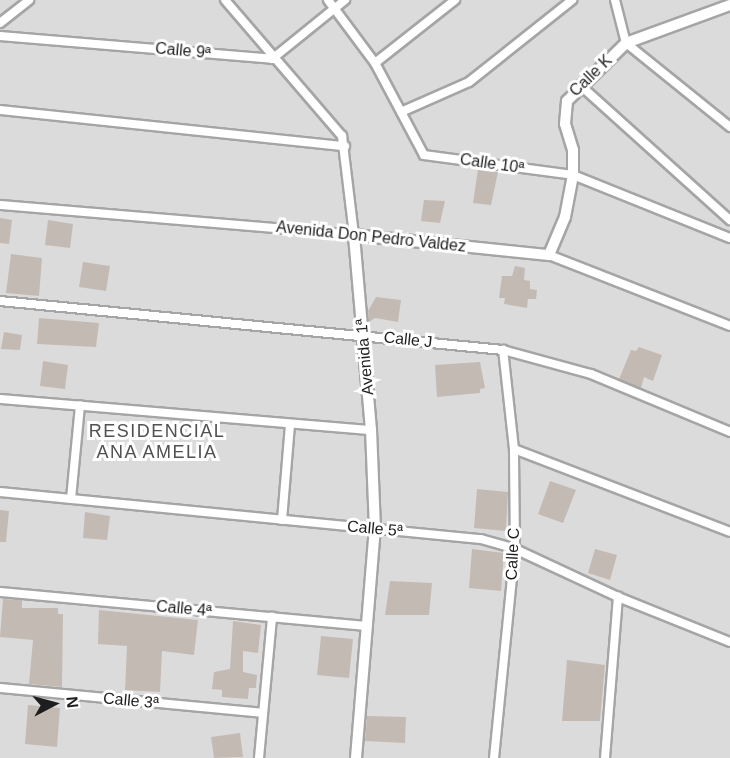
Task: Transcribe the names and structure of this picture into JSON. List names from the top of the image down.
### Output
{
  "streets": {
    "street": [
      "Calle 9ª",
      "Calle K",
      "Calle 10ª",
      "Avenida Don Pedro Valdez",
      "Calle J",
      "Avenida 1ª",
      "Calle 5ª",
      "Calle C",
      "Calle 4ª",
      "Calle 3ª"
    ]
  },
  "crossings": [
    ["Calle 9ª", "Avenida 1ª"],
    ["Calle K", "Calle 10ª"],
    ["Calle K", "Avenida Don Pedro Valdez"],
    ["Avenida Don Pedro Valdez", "Avenida 1ª"],
    ["Calle J", "Avenida 1ª"],
    ["Calle J", "Calle C"],
    ["Avenida 1ª", "Calle 5ª"],
    ["Avenida 1ª", "Calle 4ª"],
    ["Calle 5ª", "Calle C"]
  ],
  "districts": ["RESIDENCIAL ANA AMELIA"],
  "north": "right"
}
